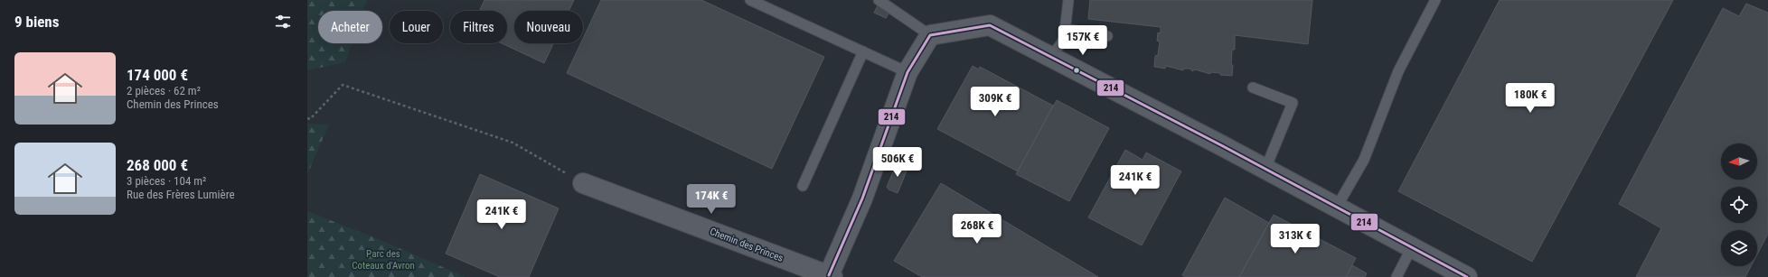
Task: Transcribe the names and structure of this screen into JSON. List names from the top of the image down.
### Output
{
  "streets": {
    "street": ["Chemin des Princes"]
  },
  "parks": ["Parc des Coteaux d'Avron"],
  "lines": ["transit line 214"],
  "north": "left",
  "page": {
    "heading": "9 biens",
    "chip": [
      "Acheter",
      "Louer",
      "Filtres",
      "Nouveau"
    ],
    "price": [
      "157K €",
      "180K €",
      "309K €",
      "506K €",
      "241K €",
      "174K €",
      "241K €",
      "268K €",
      "313K €"
    ],
    "list": [
      {
        "name": "174 000 €",
        "note": "2 pièces · 62 m² · Chemin des Princes"
      },
      {
        "name": "268 000 €",
        "note": "3 pièces · 104 m² · Rue des Frères Lumière"
      }
    ]
  }
}
